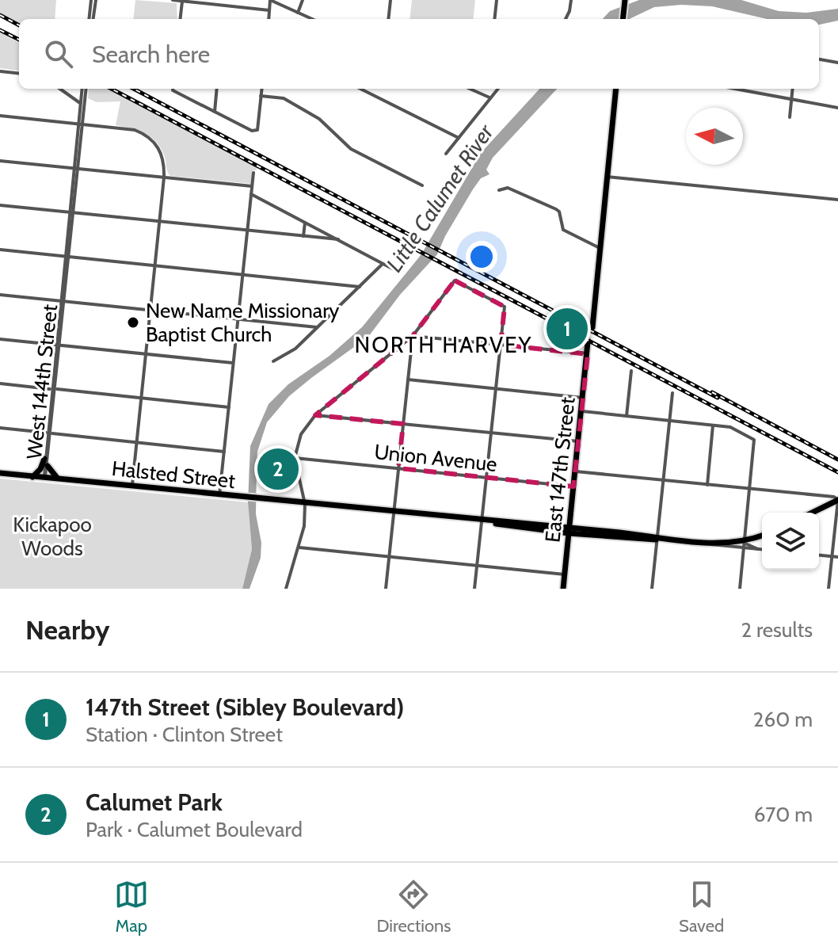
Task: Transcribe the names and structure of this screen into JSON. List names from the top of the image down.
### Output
{
  "streets": {
    "main road": ["East 147th Street", "Halsted Street"],
    "street": ["West 144th Street", "Union Avenue"]
  },
  "crossings": [
    ["West 144th Street", "Halsted Street"],
    ["Union Avenue", "East 147th Street"],
    ["East 147th Street", "Halsted Street"]
  ],
  "districts": ["NORTH HARVEY"],
  "water": ["Little Calumet River"],
  "parks": ["Kickapoo Woods"],
  "places": ["New Name Missionary Baptist Church"],
  "north": "left",
  "page": {
    "search": "Search here",
    "pins": ["1", "2"],
    "heading": ["Nearby", "2 results"],
    "list": [
      {
        "mark": "1",
        "name": "147th Street (Sibley Boulevard)",
        "note": "Station · Clinton Street",
        "value": "260 m"
      },
      {
        "mark": "2",
        "name": "Calumet Park",
        "note": "Park · Calumet Boulevard",
        "value": "670 m"
      }
    ],
    "nav": ["Map", "Directions", "Saved"]
  }
}
